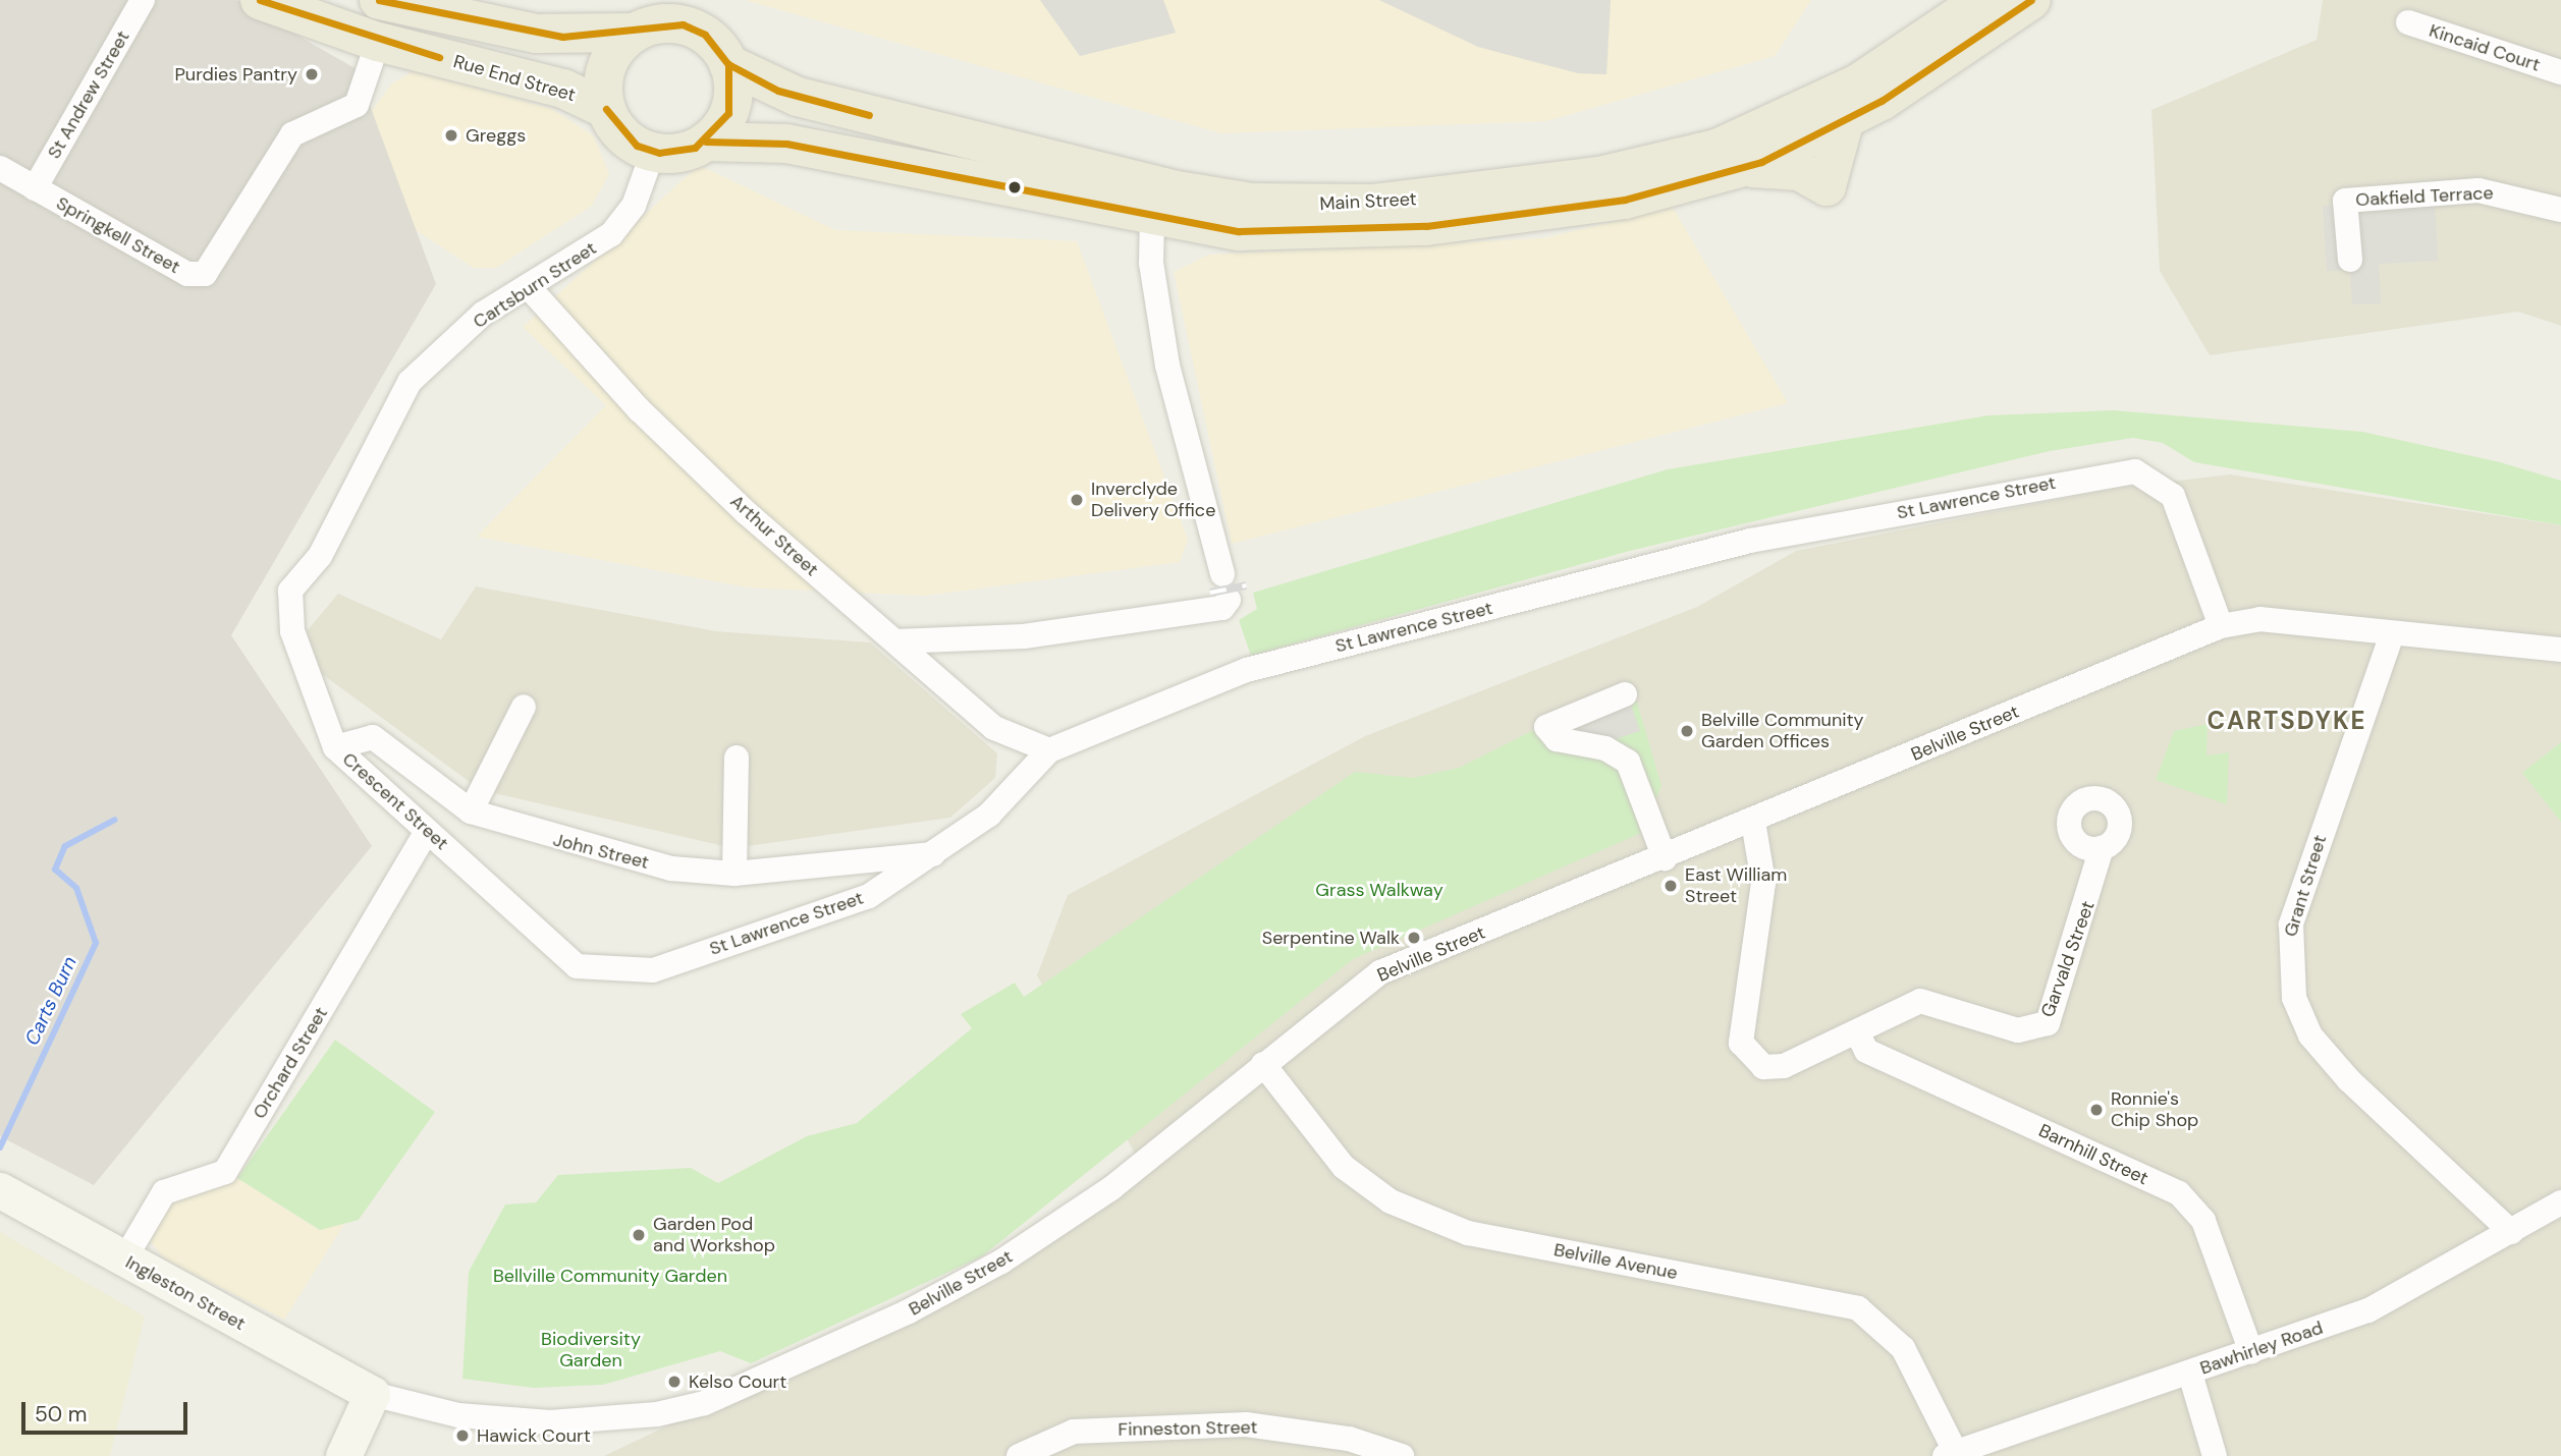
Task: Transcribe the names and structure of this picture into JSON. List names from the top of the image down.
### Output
{
  "streets": {
    "highway": ["Rue End Street", "Main Street"],
    "main road": ["Ingleston Street"],
    "street": [
      "Kincaid Court",
      "St Andrew Street",
      "Oakfield Terrace",
      "Springkell Street",
      "Cartsburn Street",
      "St Lawrence Street",
      "Arthur Street",
      "Belville Street",
      "Crescent Street",
      "John Street",
      "Grant Street",
      "Garvald Street",
      "Orchard Street",
      "Barnhill Street",
      "Belville Avenue",
      "Bawhirley Road",
      "Finneston Street"
    ]
  },
  "crossings": [
    ["Rue End Street", "Main Street"],
    ["Rue End Street", "Springkell Street"],
    ["Rue End Street", "Cartsburn Street"],
    ["St Andrew Street", "Springkell Street"],
    ["Main Street", "Cartsburn Street"],
    ["Cartsburn Street", "Arthur Street"],
    ["Cartsburn Street", "Crescent Street"],
    ["St Lawrence Street", "Arthur Street"],
    ["St Lawrence Street", "Belville Street"],
    ["St Lawrence Street", "Crescent Street"],
    ["St Lawrence Street", "John Street"],
    ["Belville Street", "Grant Street"],
    ["Belville Street", "Garvald Street"],
    ["Belville Street", "Belville Avenue"],
    ["Belville Street", "Ingleston Street"],
    ["Crescent Street", "John Street"],
    ["Crescent Street", "Orchard Street"],
    ["Grant Street", "Bawhirley Road"],
    ["Garvald Street", "Barnhill Street"],
    ["Orchard Street", "Ingleston Street"],
    ["Barnhill Street", "Bawhirley Road"],
    ["Belville Avenue", "Bawhirley Road"]
  ],
  "districts": ["CARTSDYKE"],
  "water": ["Carts Burn"],
  "parks": ["Grass Walkway", "Bellville Community Garden", "Biodiversity Garden"],
  "places": [
    "Purdies Pantry",
    "Greggs",
    "Inverclyde Delivery Office",
    "Belville Community Garden Offices",
    "East William Street",
    "Serpentine Walk",
    "Ronnie's Chip Shop",
    "Garden Pod and Workshop",
    "Kelso Court",
    "Hawick Court"
  ],
  "scale_bar": "50 m"
}
